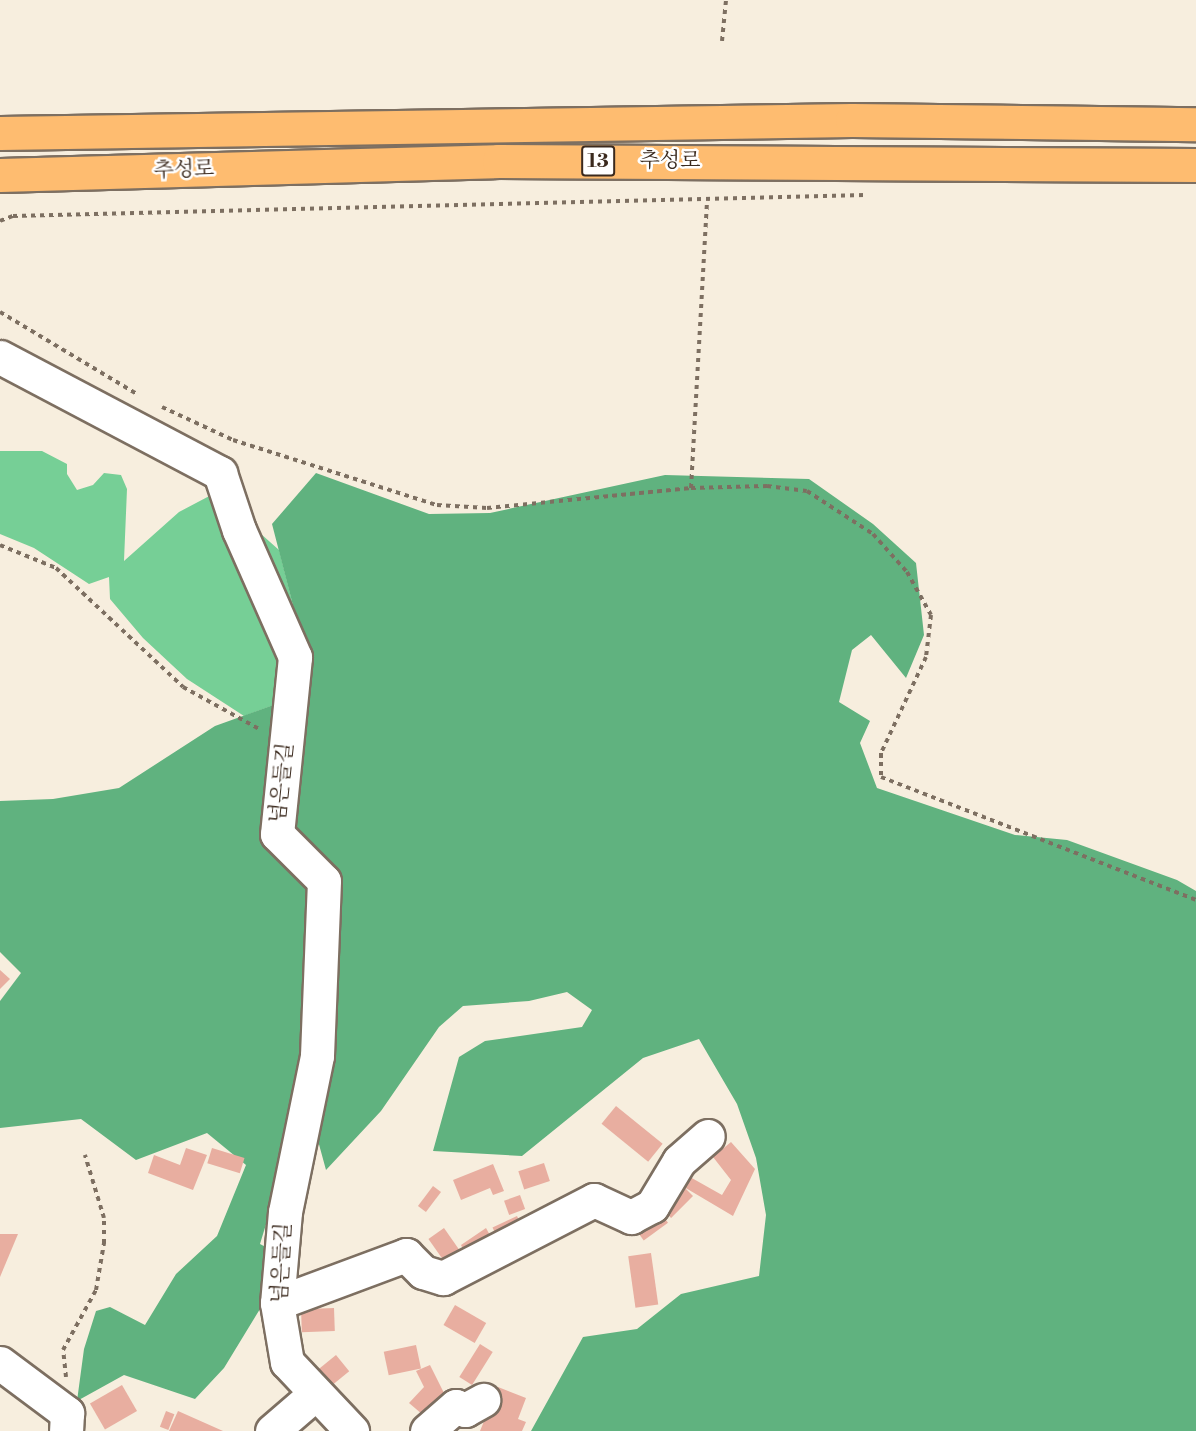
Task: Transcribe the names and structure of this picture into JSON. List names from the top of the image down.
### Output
{
  "streets": {
    "main road": ["13", "추성로"],
    "street": ["넘은들길"]
  }
}
